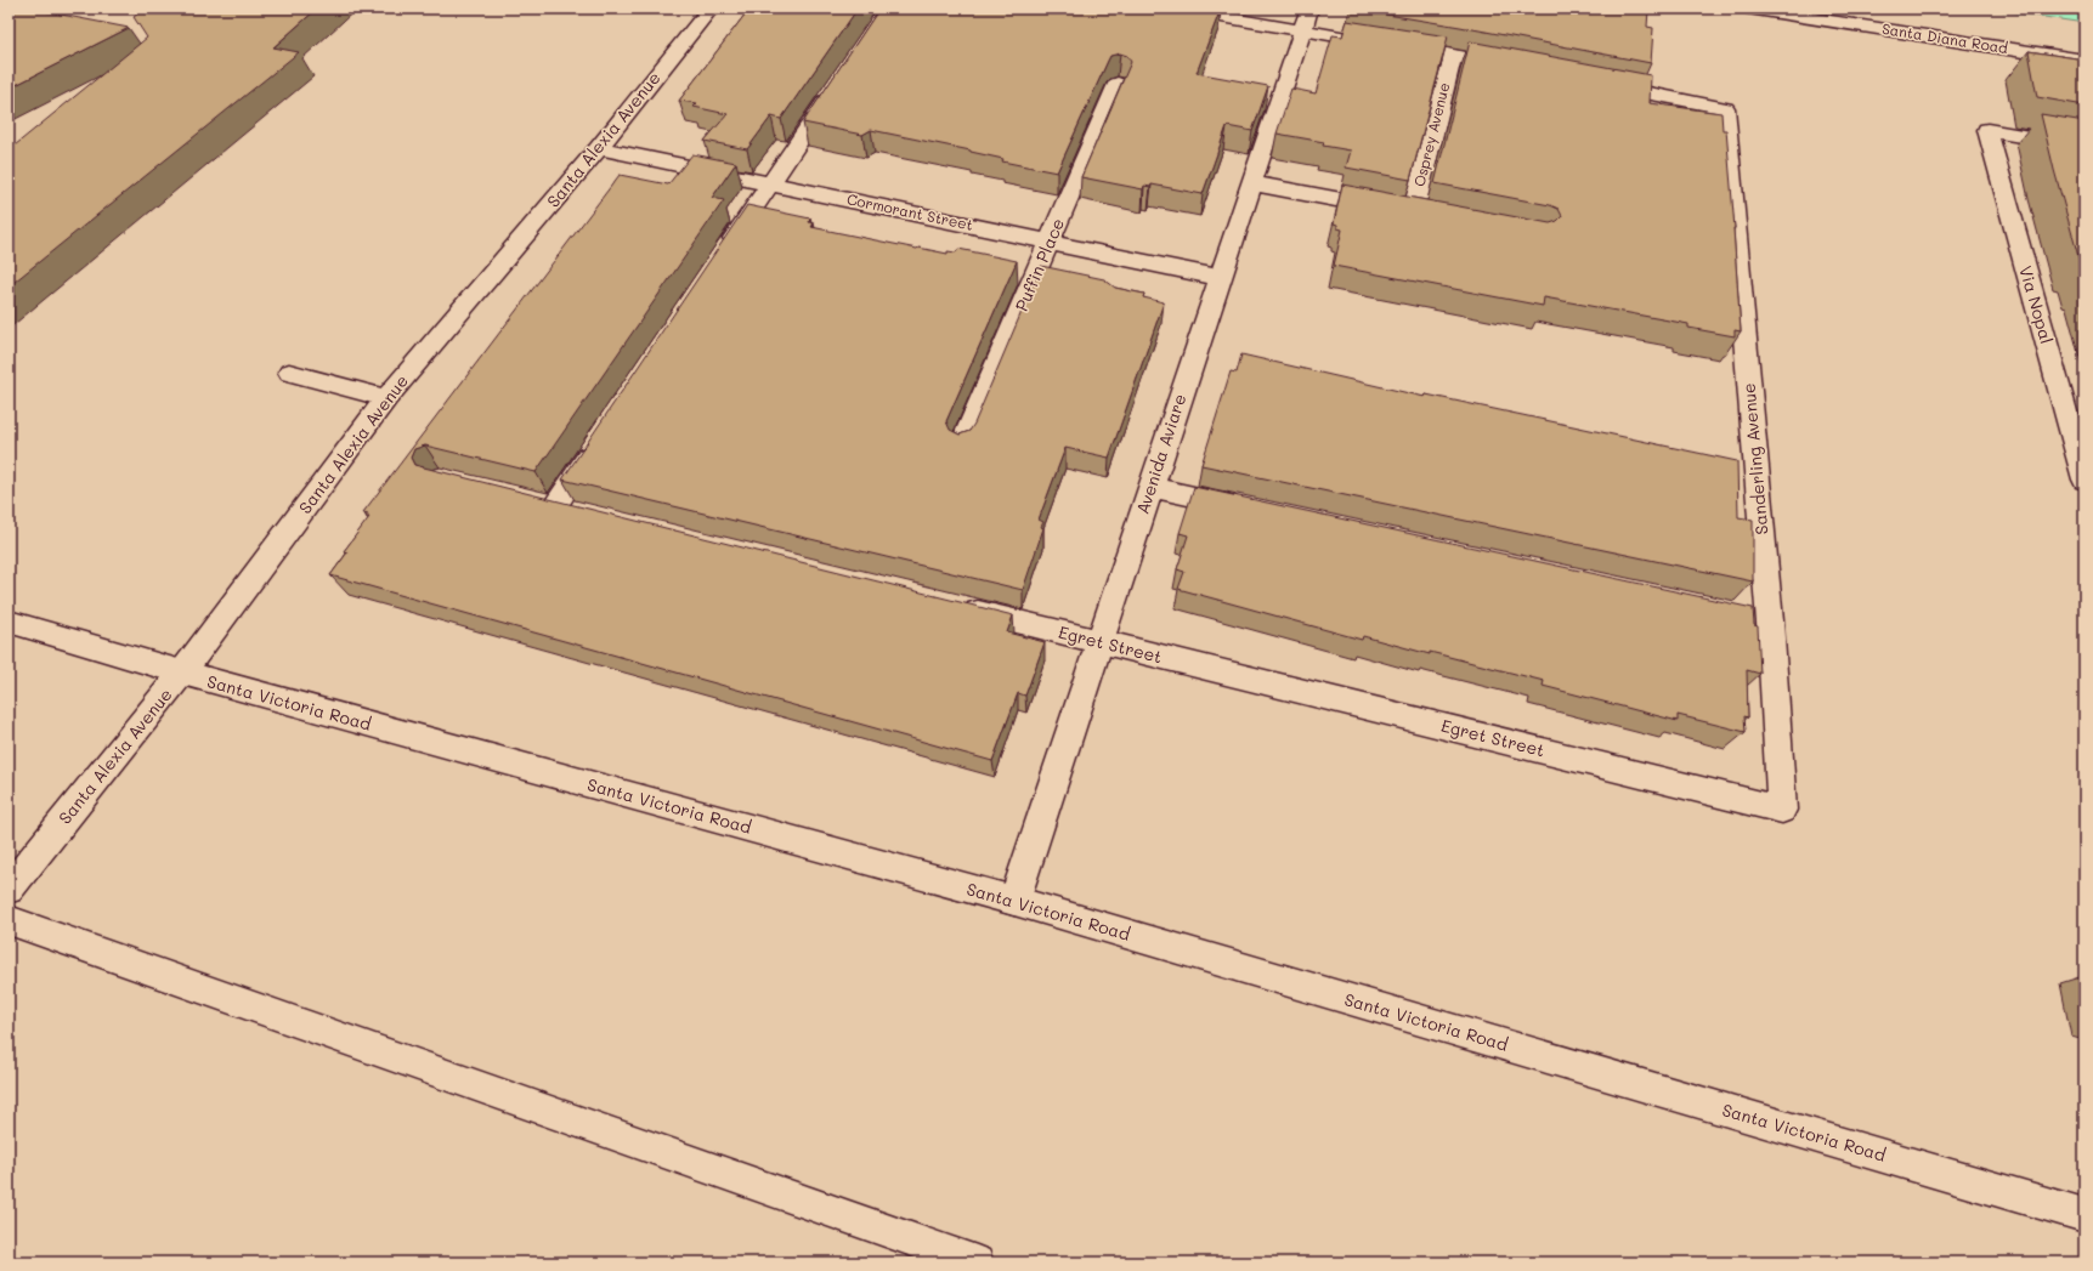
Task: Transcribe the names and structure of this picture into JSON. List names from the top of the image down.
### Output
{
  "streets": {
    "street": [
      "Santa Diana Road",
      "Osprey Avenue",
      "Santa Alexia Avenue",
      "Cormorant Street",
      "Puffin Place",
      "Via Nopal",
      "Avenida Aviare",
      "Sanderling Avenue",
      "Egret Street",
      "Santa Victoria Road"
    ]
  },
  "crossings": [
    ["Osprey Avenue", "Avenida Aviare"],
    ["Santa Alexia Avenue", "Cormorant Street"],
    ["Santa Alexia Avenue", "Santa Victoria Road"],
    ["Cormorant Street", "Puffin Place"],
    ["Cormorant Street", "Avenida Aviare"],
    ["Avenida Aviare", "Egret Street"],
    ["Avenida Aviare", "Santa Victoria Road"],
    ["Sanderling Avenue", "Egret Street"]
  ]
}
